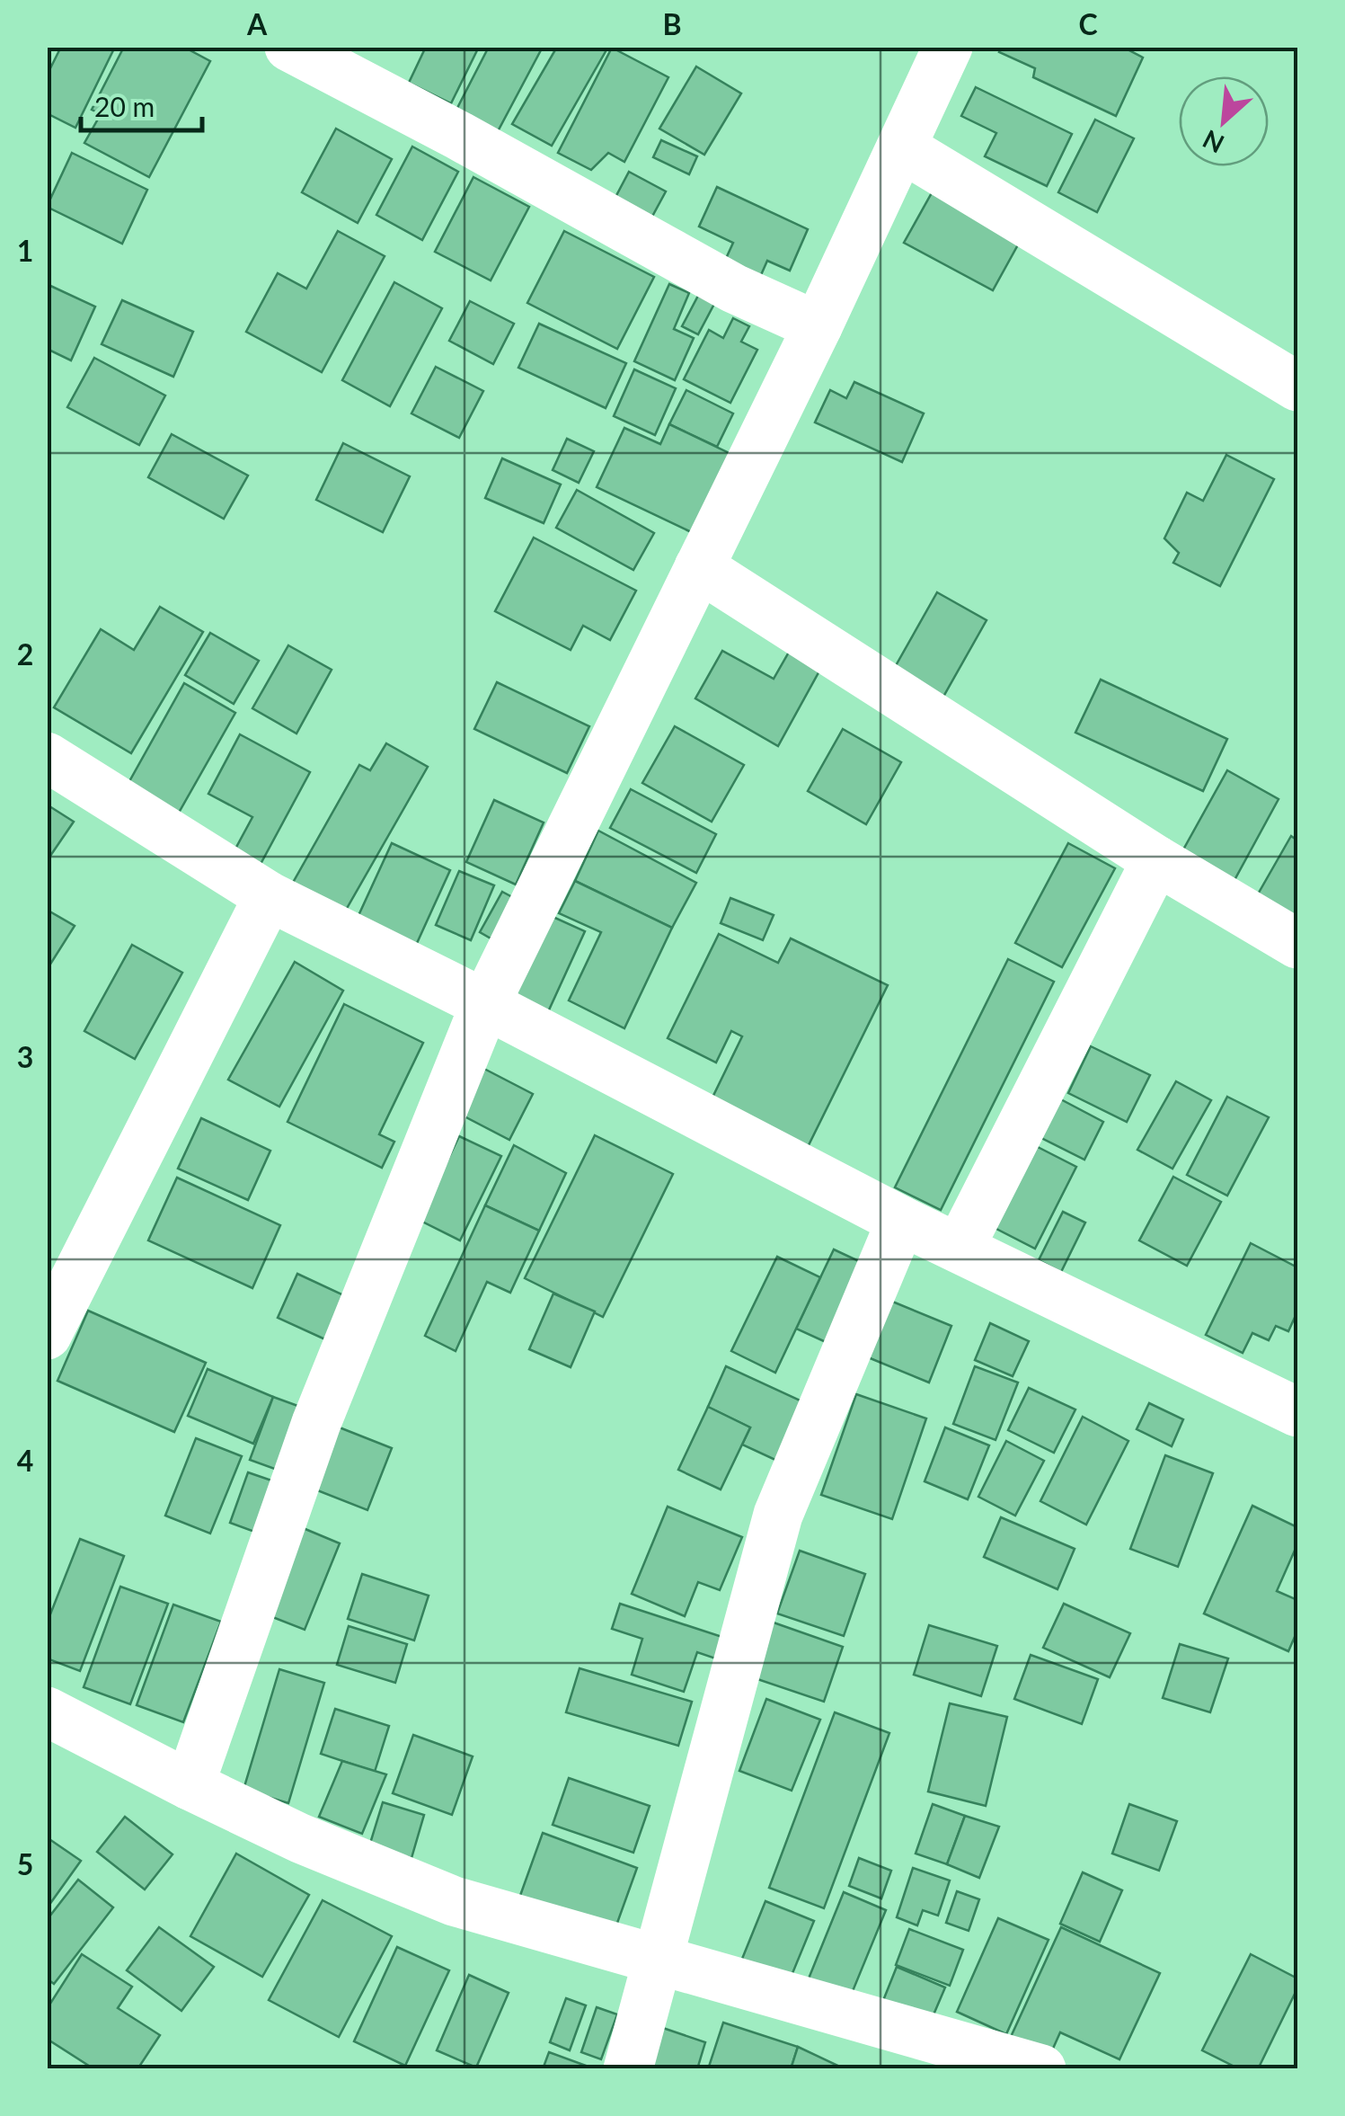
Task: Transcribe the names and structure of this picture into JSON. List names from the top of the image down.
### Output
{
  "scale_bar": "20 m",
  "north": "bottom left",
  "grid": {
    "columns": ["A", "B", "C"],
    "rows": [
      "1",
      "2",
      "3",
      "4",
      "5"
    ]
  }
}
